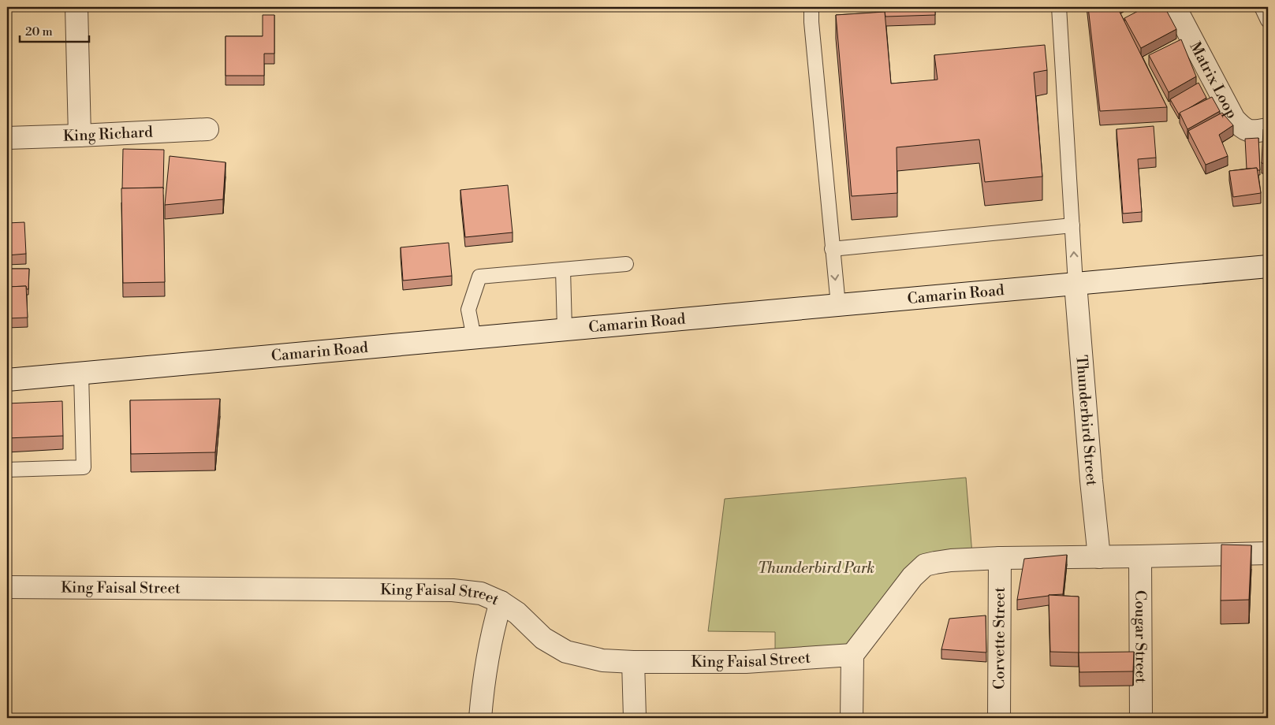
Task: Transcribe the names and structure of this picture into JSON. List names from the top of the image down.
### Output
{
  "streets": {
    "street": [
      "Matrix Loop",
      "King Richard",
      "Camarin Road",
      "Thunderbird Street",
      "King Faisal Street",
      "Cougar Street",
      "Corvette Street"
    ]
  },
  "crossings": [
    ["Camarin Road", "Thunderbird Street"]
  ],
  "parks": ["Thunderbird Park"],
  "scale_bar": "20 m"
}
